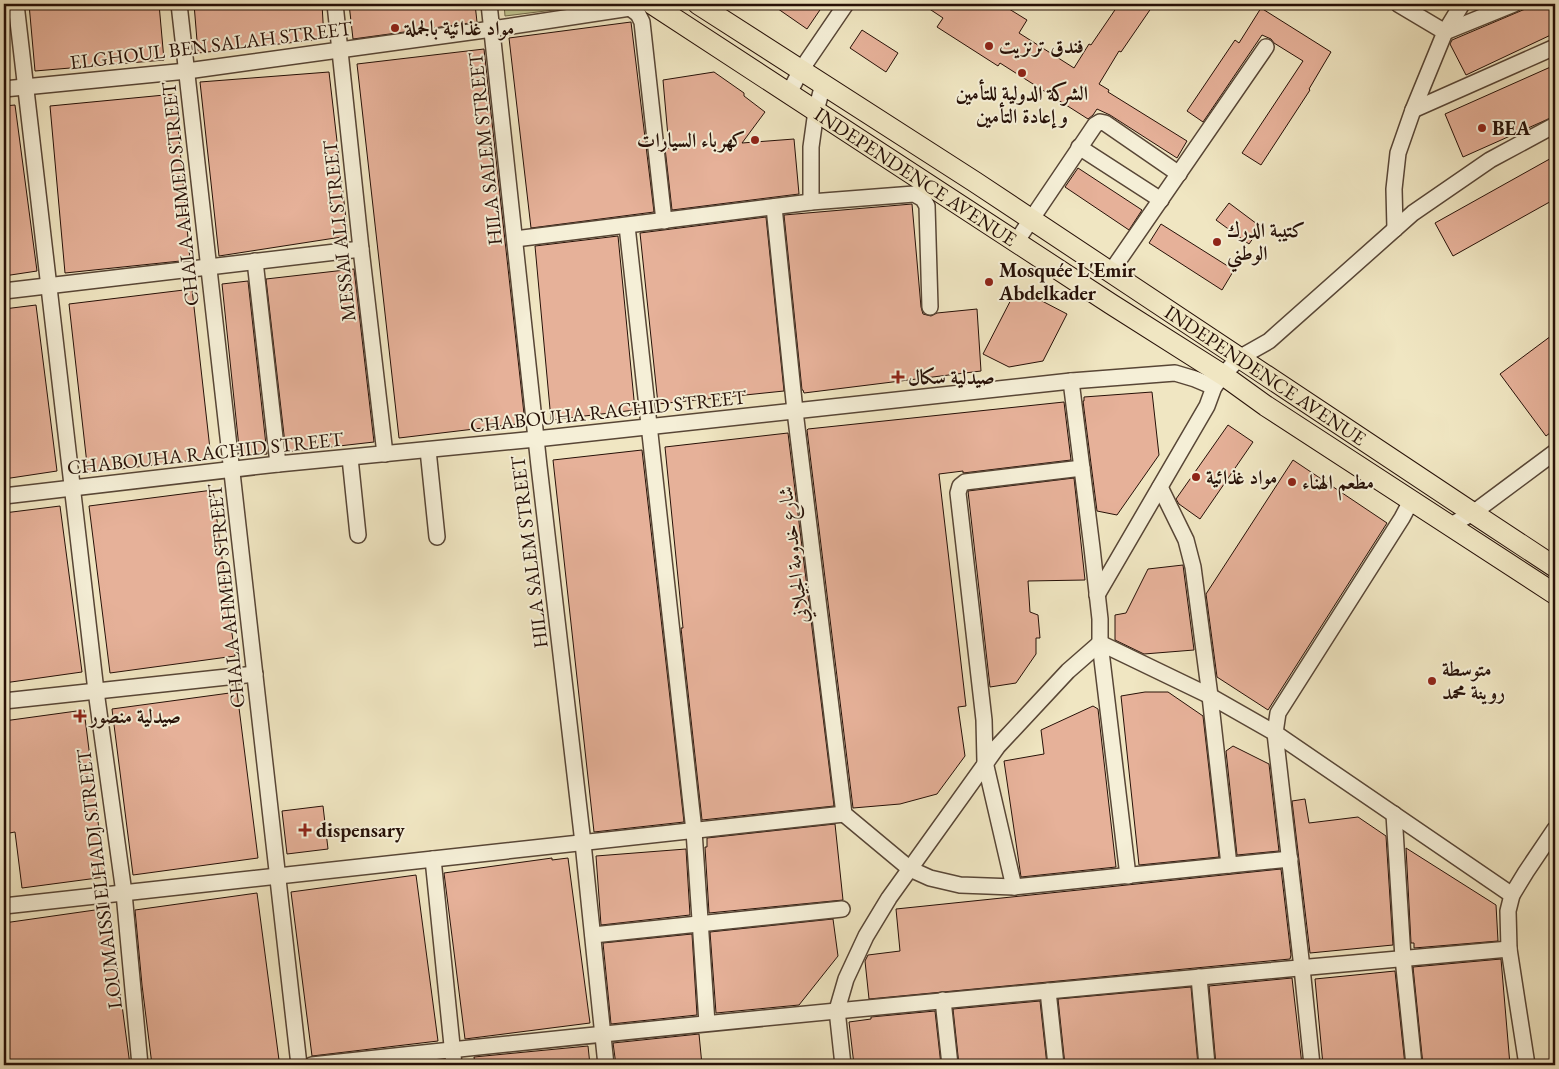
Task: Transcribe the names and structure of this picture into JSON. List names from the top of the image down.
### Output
{
  "streets": {
    "main road": ["INDEPENDENCE AVENUE"],
    "street": [
      "ELGHOUL BEN SALAH STREET",
      "HILA SALEM STREET",
      "CHALA AHMED STREET",
      "MESSAI ALI STREET",
      "CHABOUHA RACHID STREET",
      "شارع خدومة الجيلاني",
      "LOUMAISSI ELHADJ STREET"
    ]
  },
  "crossings": [
    ["ELGHOUL BEN SALAH STREET", "HILA SALEM STREET"],
    ["ELGHOUL BEN SALAH STREET", "CHALA AHMED STREET"],
    ["ELGHOUL BEN SALAH STREET", "MESSAI ALI STREET"],
    ["ELGHOUL BEN SALAH STREET", "LOUMAISSI ELHADJ STREET"],
    ["HILA SALEM STREET", "CHABOUHA RACHID STREET"],
    ["INDEPENDENCE AVENUE", "CHABOUHA RACHID STREET"],
    ["CHALA AHMED STREET", "CHABOUHA RACHID STREET"],
    ["MESSAI ALI STREET", "CHABOUHA RACHID STREET"],
    ["CHABOUHA RACHID STREET", "شارع خدومة الجيلاني"],
    ["CHABOUHA RACHID STREET", "LOUMAISSI ELHADJ STREET"]
  ],
  "places": {
    "other": [
      "مواد غذائية بالجملة",
      "فندق ترنزيت",
      "الشركة الدولية للتأمين و إعادة التأمين",
      "BEA",
      "كهرباء السيارات",
      "كتيبة الدرك الوطني",
      "Mosquée L'Emir Abdelkader",
      "مواد غذائية",
      "مطعم الهناء",
      "متوسطة روينة محمد"
    ],
    "health": ["صيدلية سكال", "صيدلية منصور", "dispensary"]
  }
}
